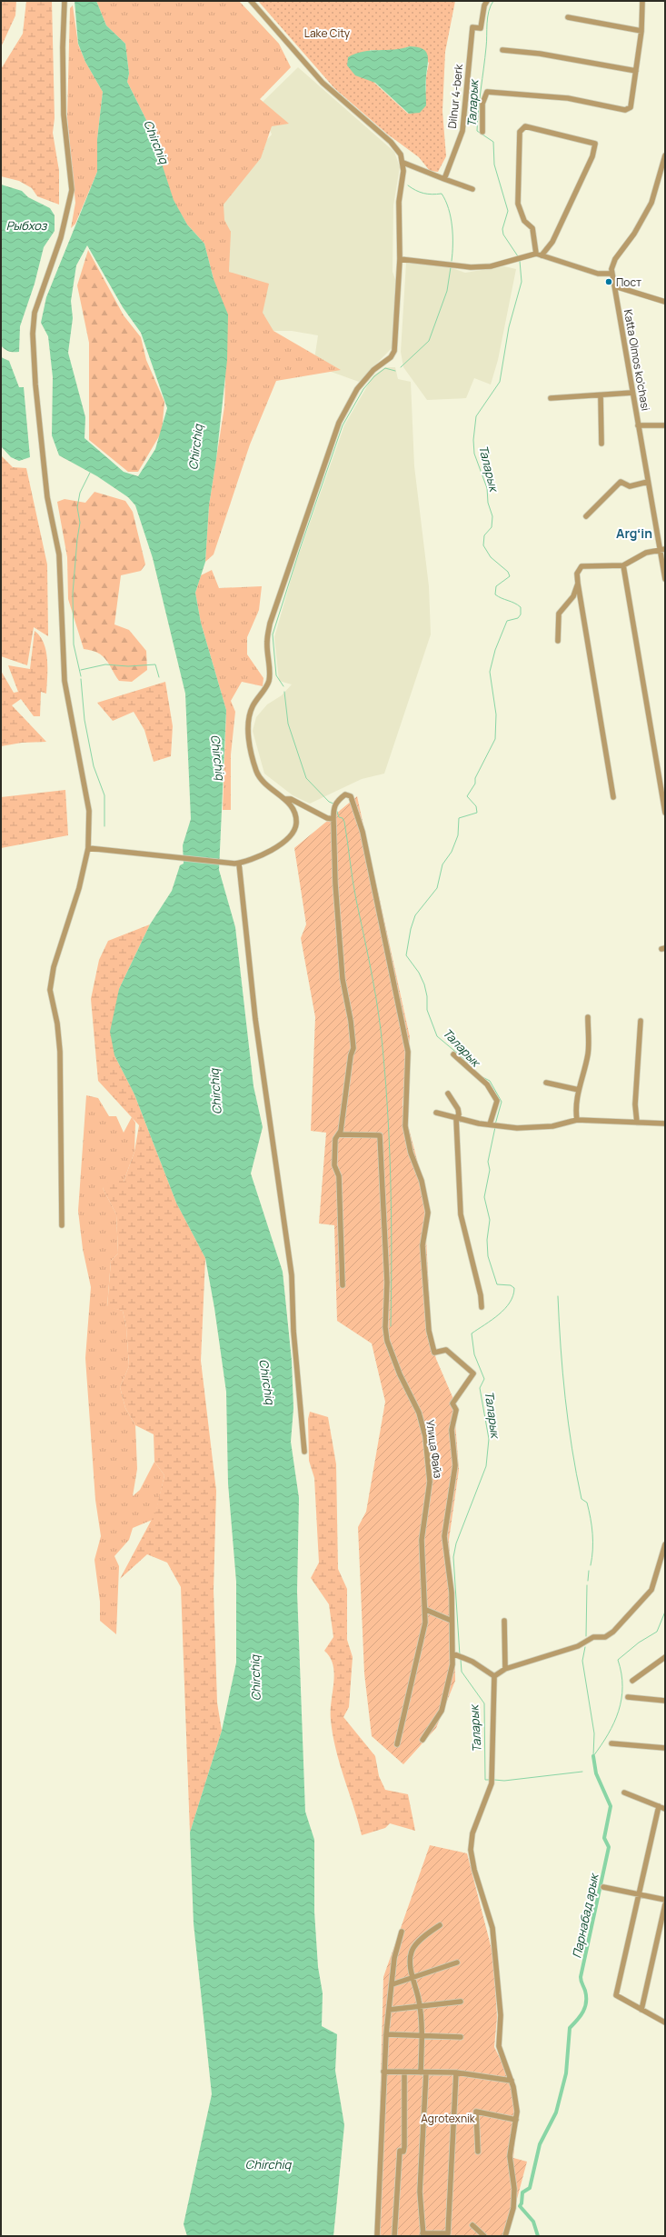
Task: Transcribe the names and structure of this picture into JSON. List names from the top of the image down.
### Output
{
  "streets": {
    "street": ["Dilnur 4-berk", "Katta Olmos ko'chasi", "Улица Файз"]
  },
  "districts": ["Argʻin"],
  "water": [
    "Таларык",
    "Chirchiq",
    "Рыбхоз",
    "Парнабад арык"
  ],
  "parks": ["Lake City", "Agrotexnik"],
  "places": ["Пост"]
}
